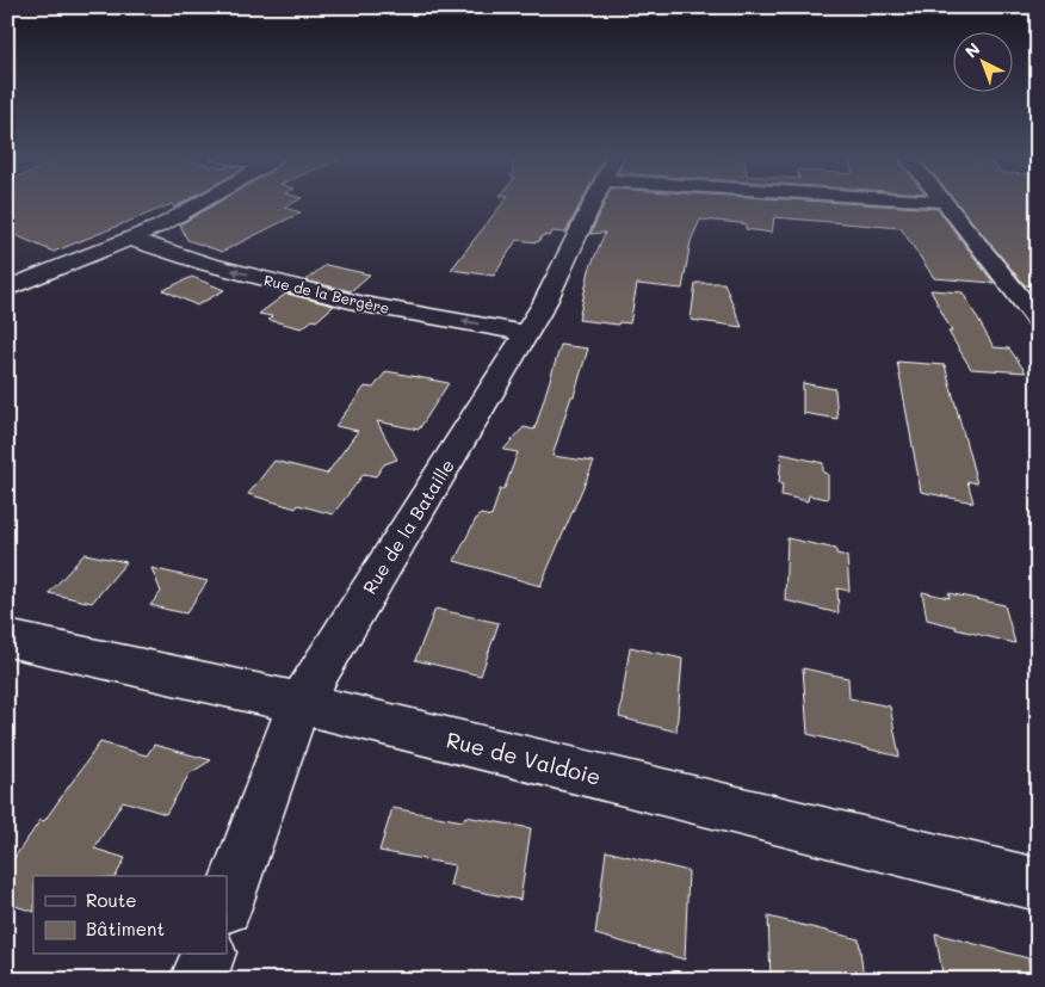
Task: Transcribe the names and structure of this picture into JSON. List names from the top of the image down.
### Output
{
  "streets": {
    "street": ["Rue de la Bergère", "Rue de la Bataille", "Rue de Valdoie"]
  },
  "crossings": [
    ["Rue de la Bergère", "Rue de la Bataille"],
    ["Rue de la Bataille", "Rue de Valdoie"]
  ],
  "one_way": ["Rue de la Bergère"],
  "legend": ["Route", "Bâtiment"],
  "north": "top left"
}
